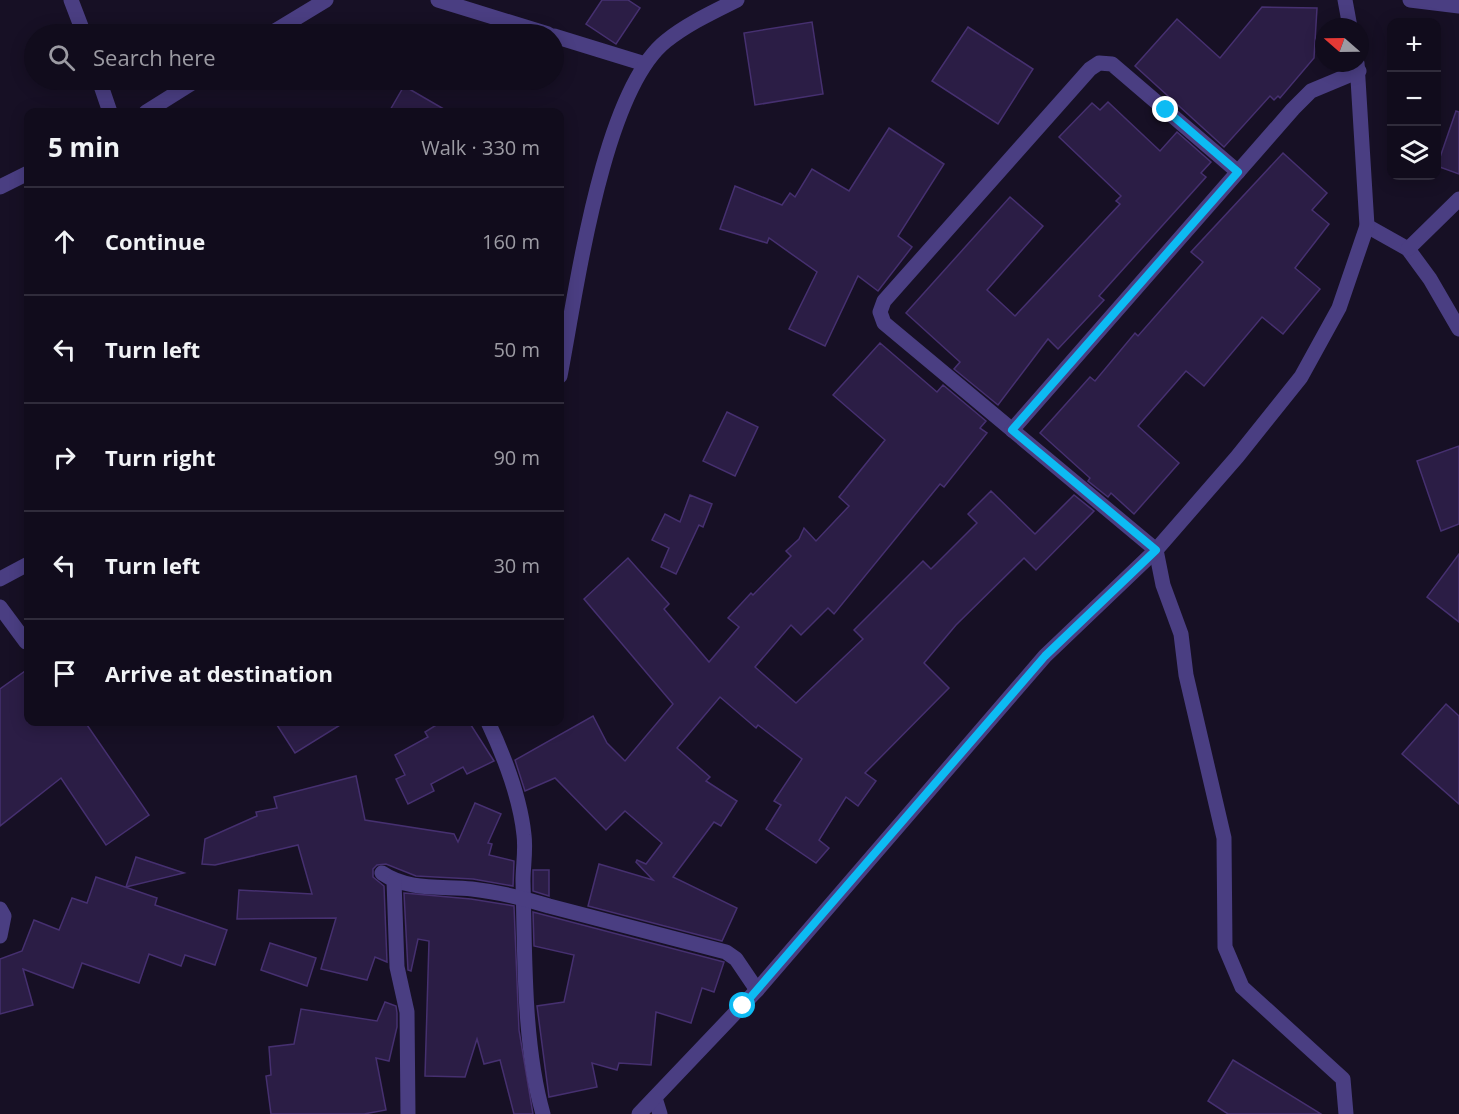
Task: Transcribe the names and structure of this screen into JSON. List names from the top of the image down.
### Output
{
  "north": "left",
  "page": {
    "map_buttons": ["+", "−"],
    "search": "Search here",
    "heading": ["5 min", "Walk · 330 m"],
    "list": [
      ["Continue", "160 m"],
      ["Turn left", "50 m"],
      ["Turn right", "90 m"],
      ["Turn left", "30 m"],
      "Arrive at destination"
    ]
  }
}
